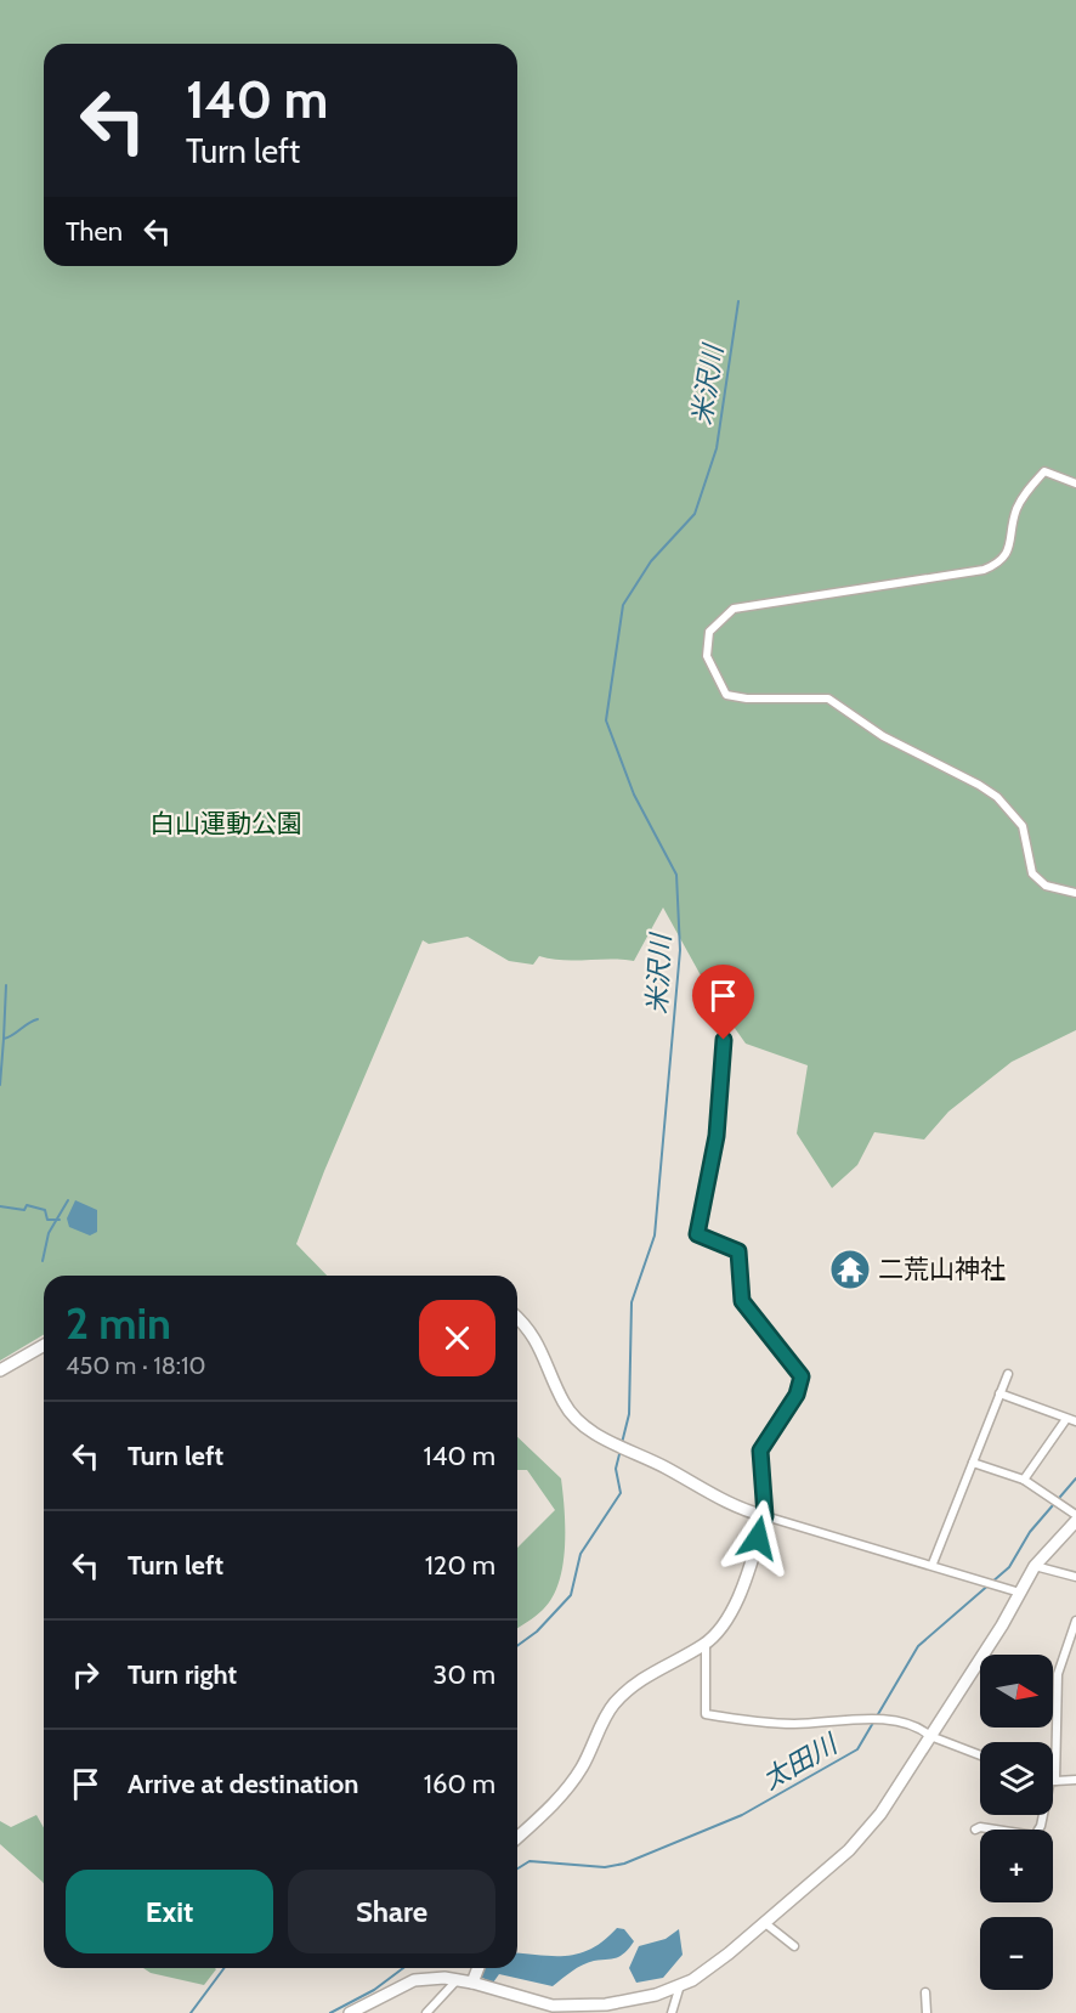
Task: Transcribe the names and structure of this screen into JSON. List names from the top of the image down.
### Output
{
  "water": ["米沢川", "太田川"],
  "parks": ["白山運動公園"],
  "places": {
    "temple": ["二荒山神社"]
  },
  "north": "right",
  "page": {
    "turn": ["140 m", "Turn left"],
    "then": "Then",
    "heading": ["2 min", "450 m · 18:10"],
    "list": [
      {
        "name": "Turn left",
        "value": "140 m"
      },
      {
        "name": "Turn left",
        "value": "120 m"
      },
      {
        "name": "Turn right",
        "value": "30 m"
      },
      {
        "name": "Arrive at destination",
        "value": "160 m"
      }
    ],
    "map_buttons": ["+", "−"],
    "buttons": ["Exit", "Share"]
  }
}
